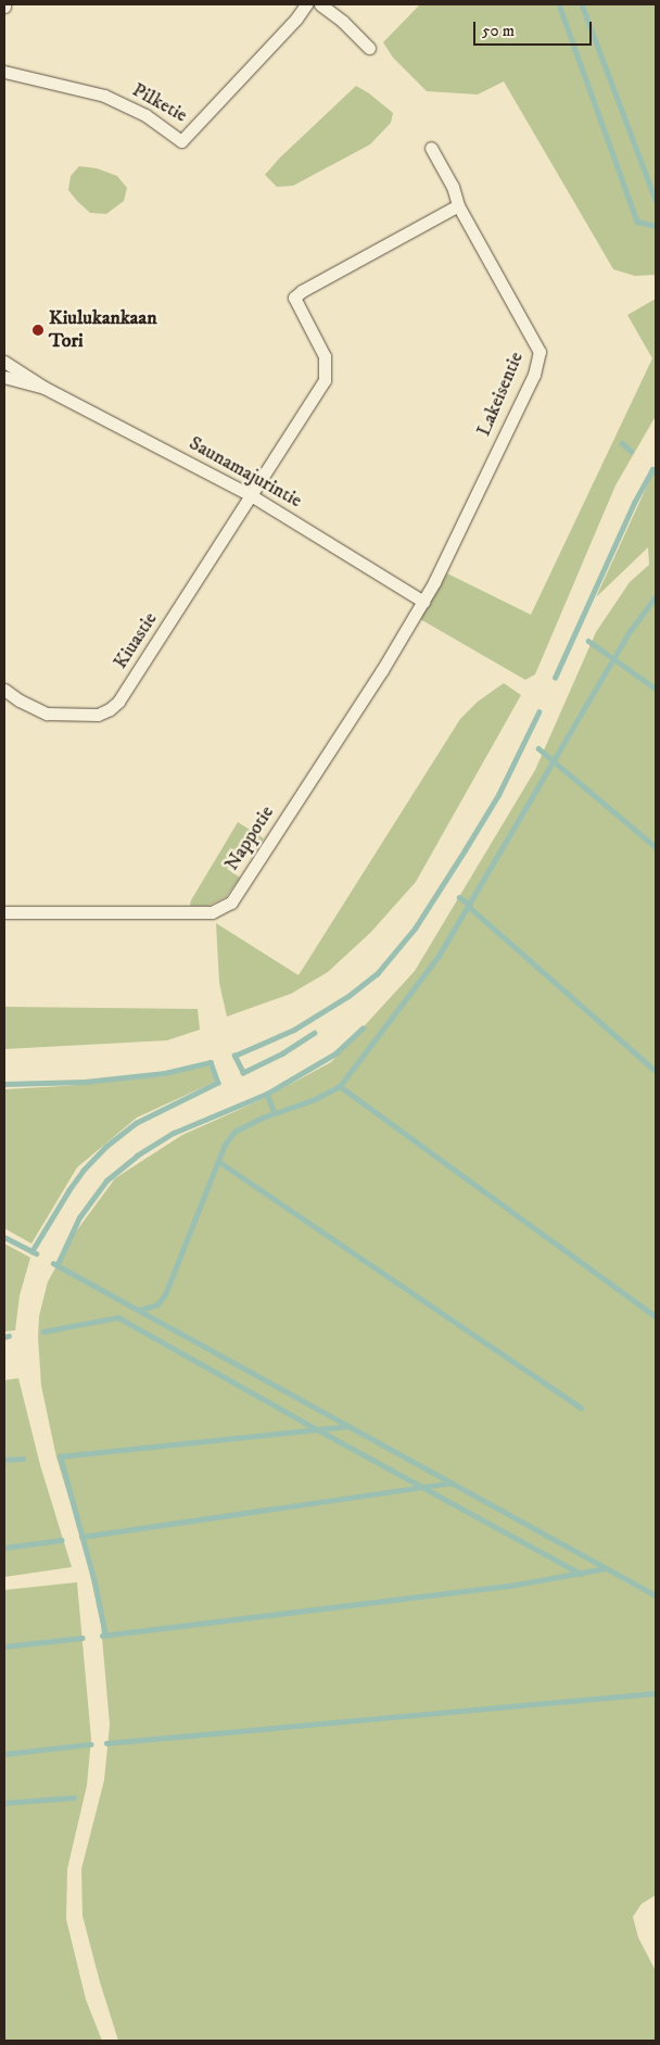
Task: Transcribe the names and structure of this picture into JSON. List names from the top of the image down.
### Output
{
  "streets": {
    "street": [
      "Pilketie",
      "Lakeisentie",
      "Saunamajurintie",
      "Kiuastie",
      "Nappotie"
    ]
  },
  "crossings": [
    ["Lakeisentie", "Saunamajurintie"],
    ["Lakeisentie", "Kiuastie"],
    ["Lakeisentie", "Nappotie"],
    ["Saunamajurintie", "Kiuastie"],
    ["Saunamajurintie", "Nappotie"]
  ],
  "places": ["Kiulukankaan Tori"],
  "scale_bar": "50 m"
}
